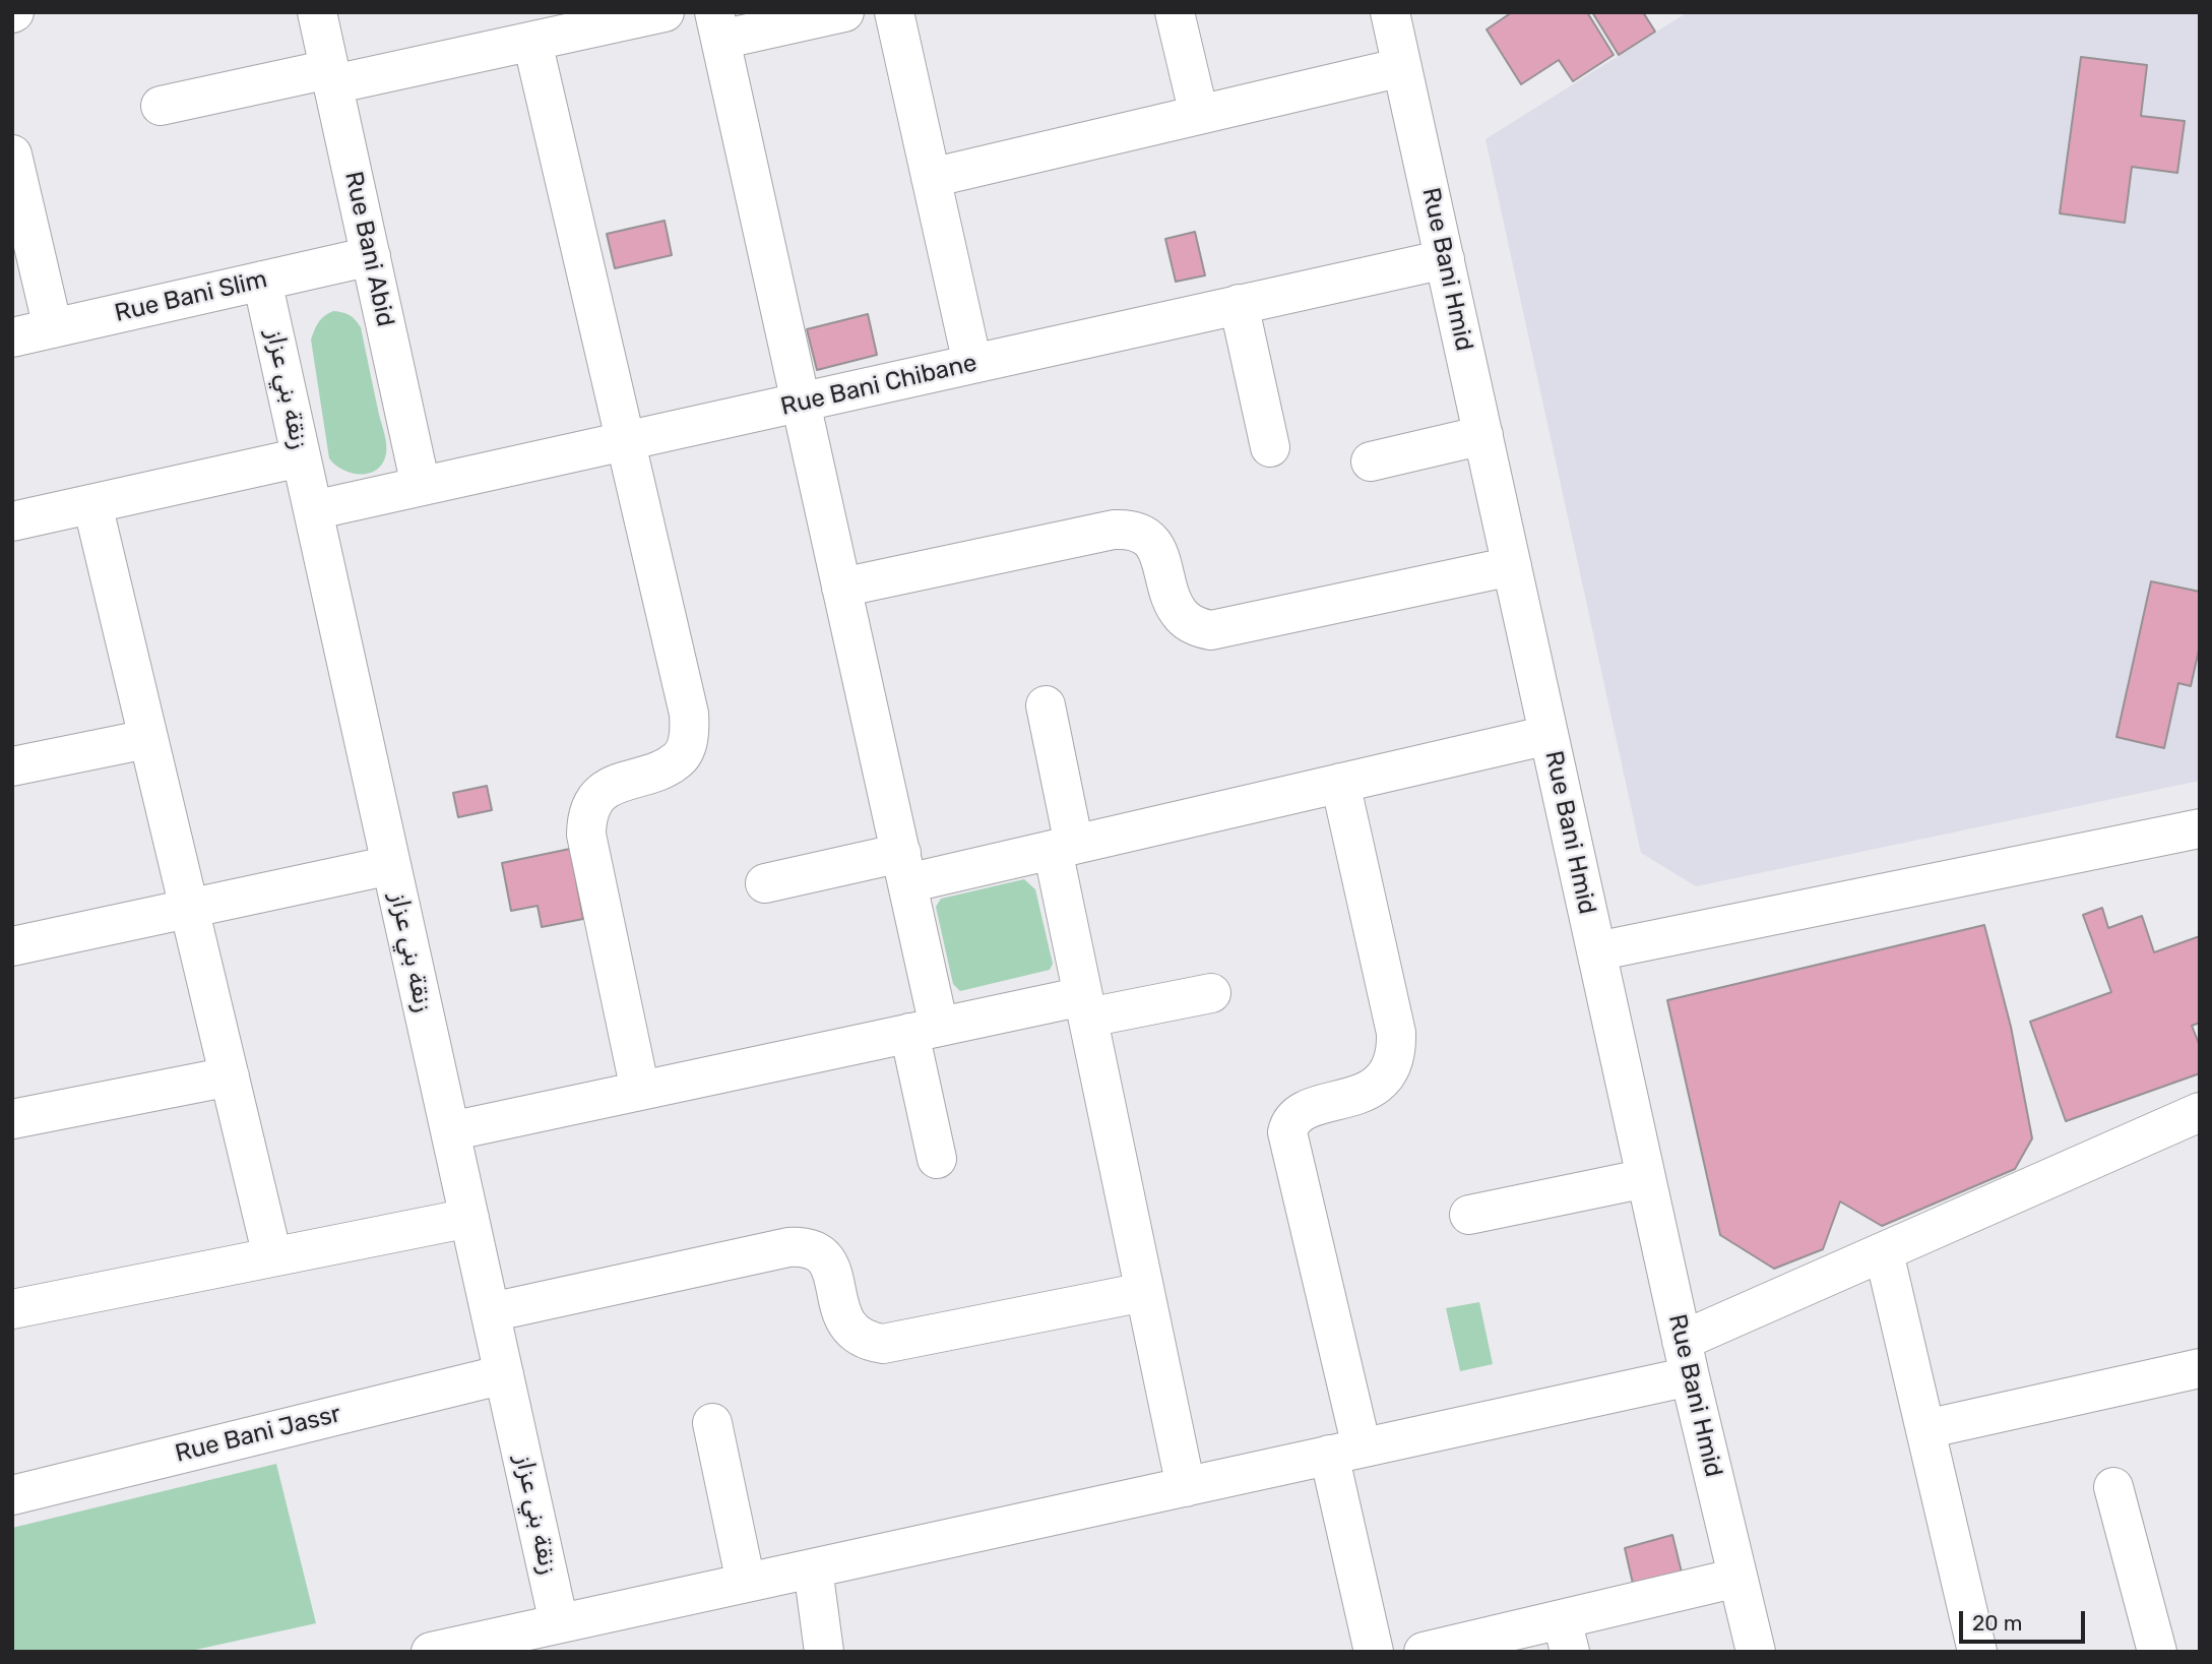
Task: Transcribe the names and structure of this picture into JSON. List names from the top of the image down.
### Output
{
  "streets": {
    "street": [
      "Rue Bani Abid",
      "Rue Bani Hmid",
      "Rue Bani Slim",
      "Rue Bani Chibane",
      "زنقة بني عزاز",
      "Rue Bani Jassr"
    ]
  },
  "crossings": [
    ["Rue Bani Abid", "Rue Bani Slim"],
    ["Rue Bani Abid", "Rue Bani Chibane"],
    ["Rue Bani Hmid", "Rue Bani Chibane"],
    ["Rue Bani Slim", "زنقة بني عزاز"],
    ["Rue Bani Chibane", "زنقة بني عزاز"],
    ["زنقة بني عزاز", "Rue Bani Jassr"]
  ],
  "scale_bar": "20 m"
}
